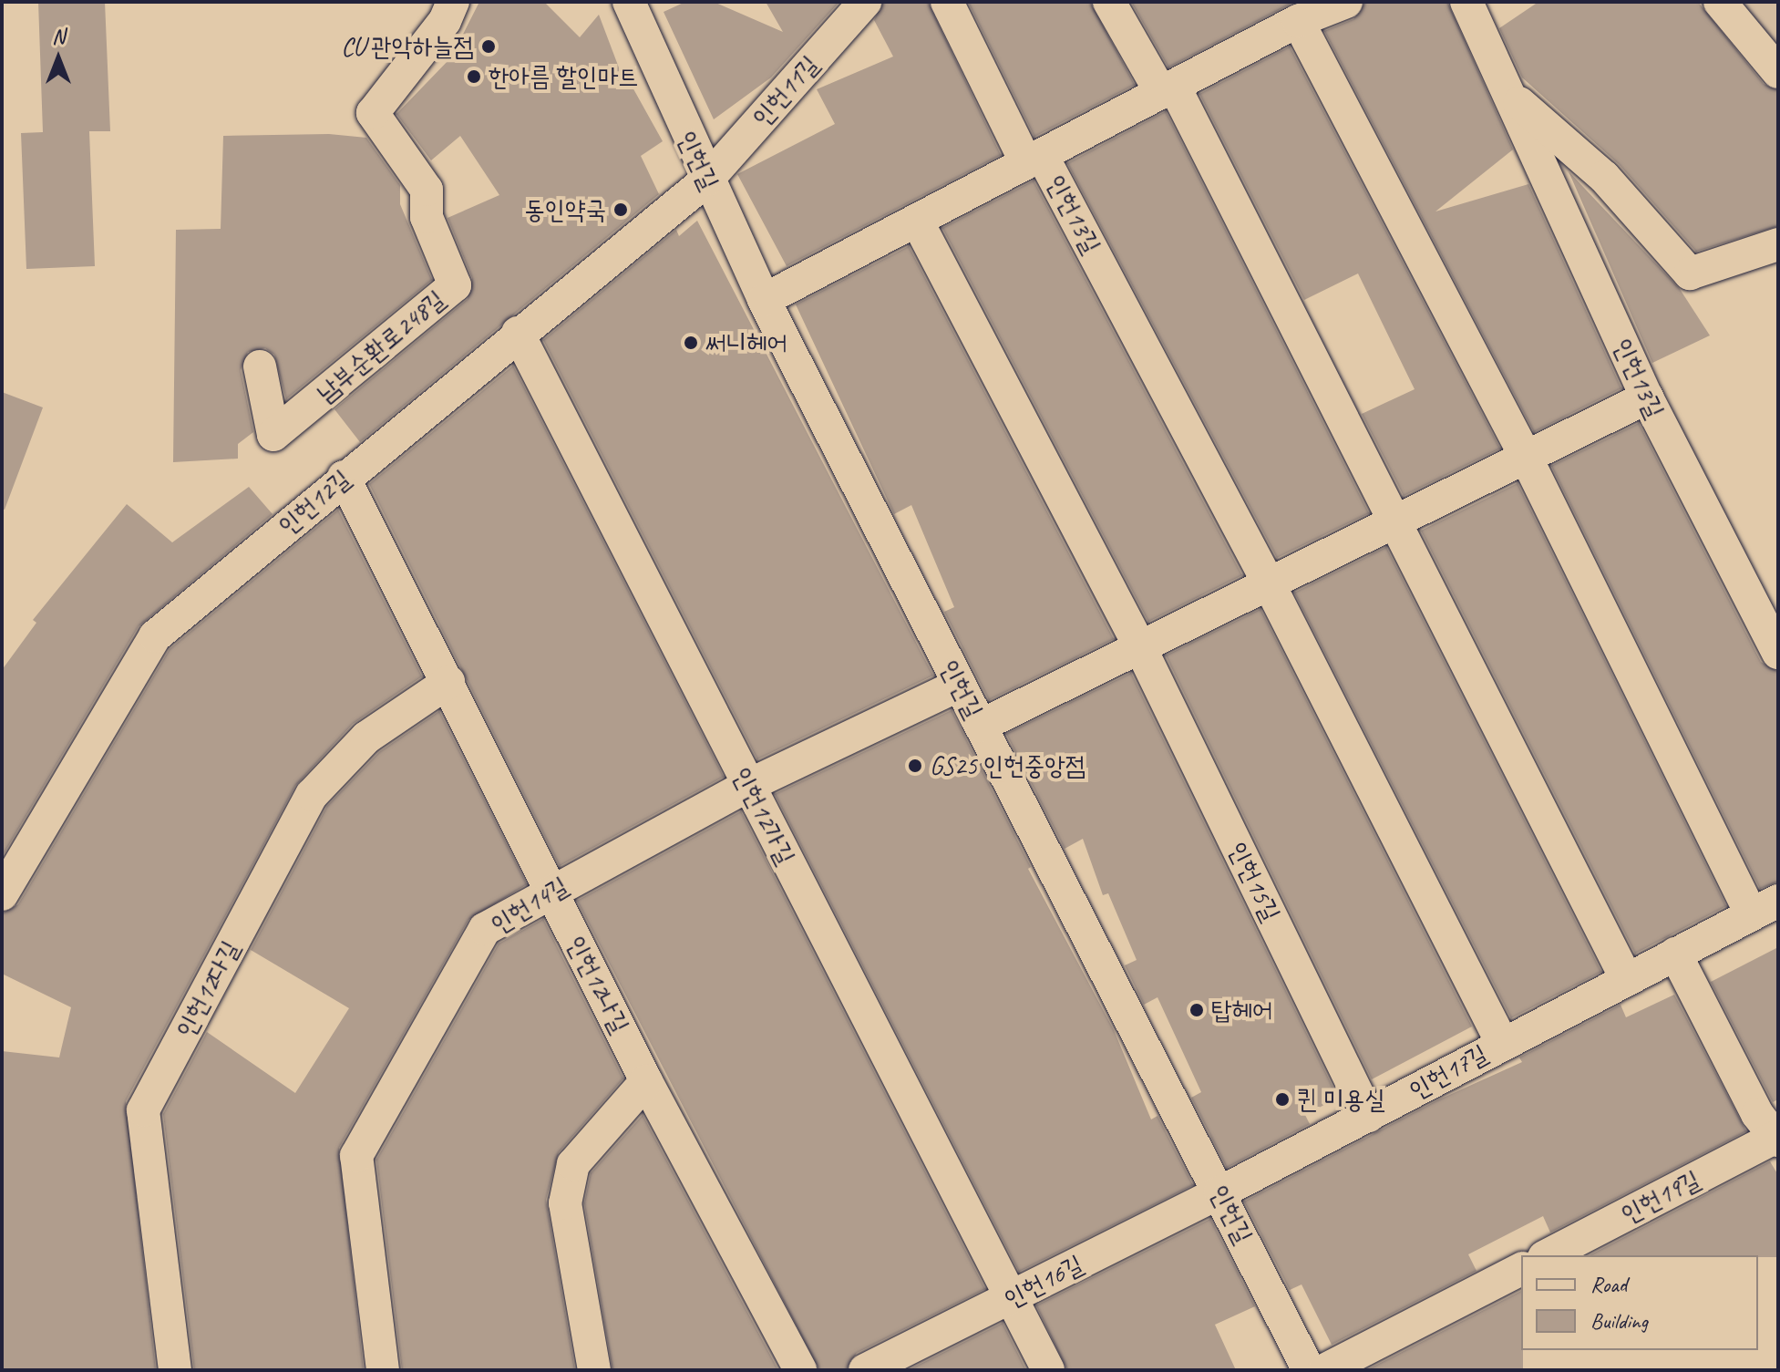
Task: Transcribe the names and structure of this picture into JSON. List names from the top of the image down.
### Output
{
  "streets": {
    "street": [
      "인헌11길",
      "인헌길",
      "인헌13길",
      "남부순환로248길",
      "인헌12길",
      "인헌12가길",
      "인헌15길",
      "인헌14길",
      "인헌12나길",
      "인헌12다길",
      "인헌17길",
      "인헌19길",
      "인헌16길"
    ]
  },
  "crossings": [
    ["인헌11길", "인헌길"],
    ["인헌11길", "인헌12길"],
    ["인헌길", "인헌13길"],
    ["인헌길", "인헌12길"],
    ["인헌길", "인헌14길"],
    ["인헌길", "인헌17길"],
    ["인헌길", "인헌16길"],
    ["인헌12길", "인헌12가길"],
    ["인헌12길", "인헌12나길"],
    ["인헌12가길", "인헌14길"],
    ["인헌12가길", "인헌16길"],
    ["인헌15길", "인헌17길"],
    ["인헌14길", "인헌12나길"],
    ["인헌12나길", "인헌12다길"],
    ["인헌17길", "인헌16길"]
  ],
  "places": [
    "CU 관악하늘점",
    "한아름 할인마트",
    "동인약국",
    "써니헤어",
    "GS25 인헌중앙점",
    "탑헤어",
    "퀸 미용실"
  ],
  "legend": ["Road", "Building"],
  "north": "top"
}
